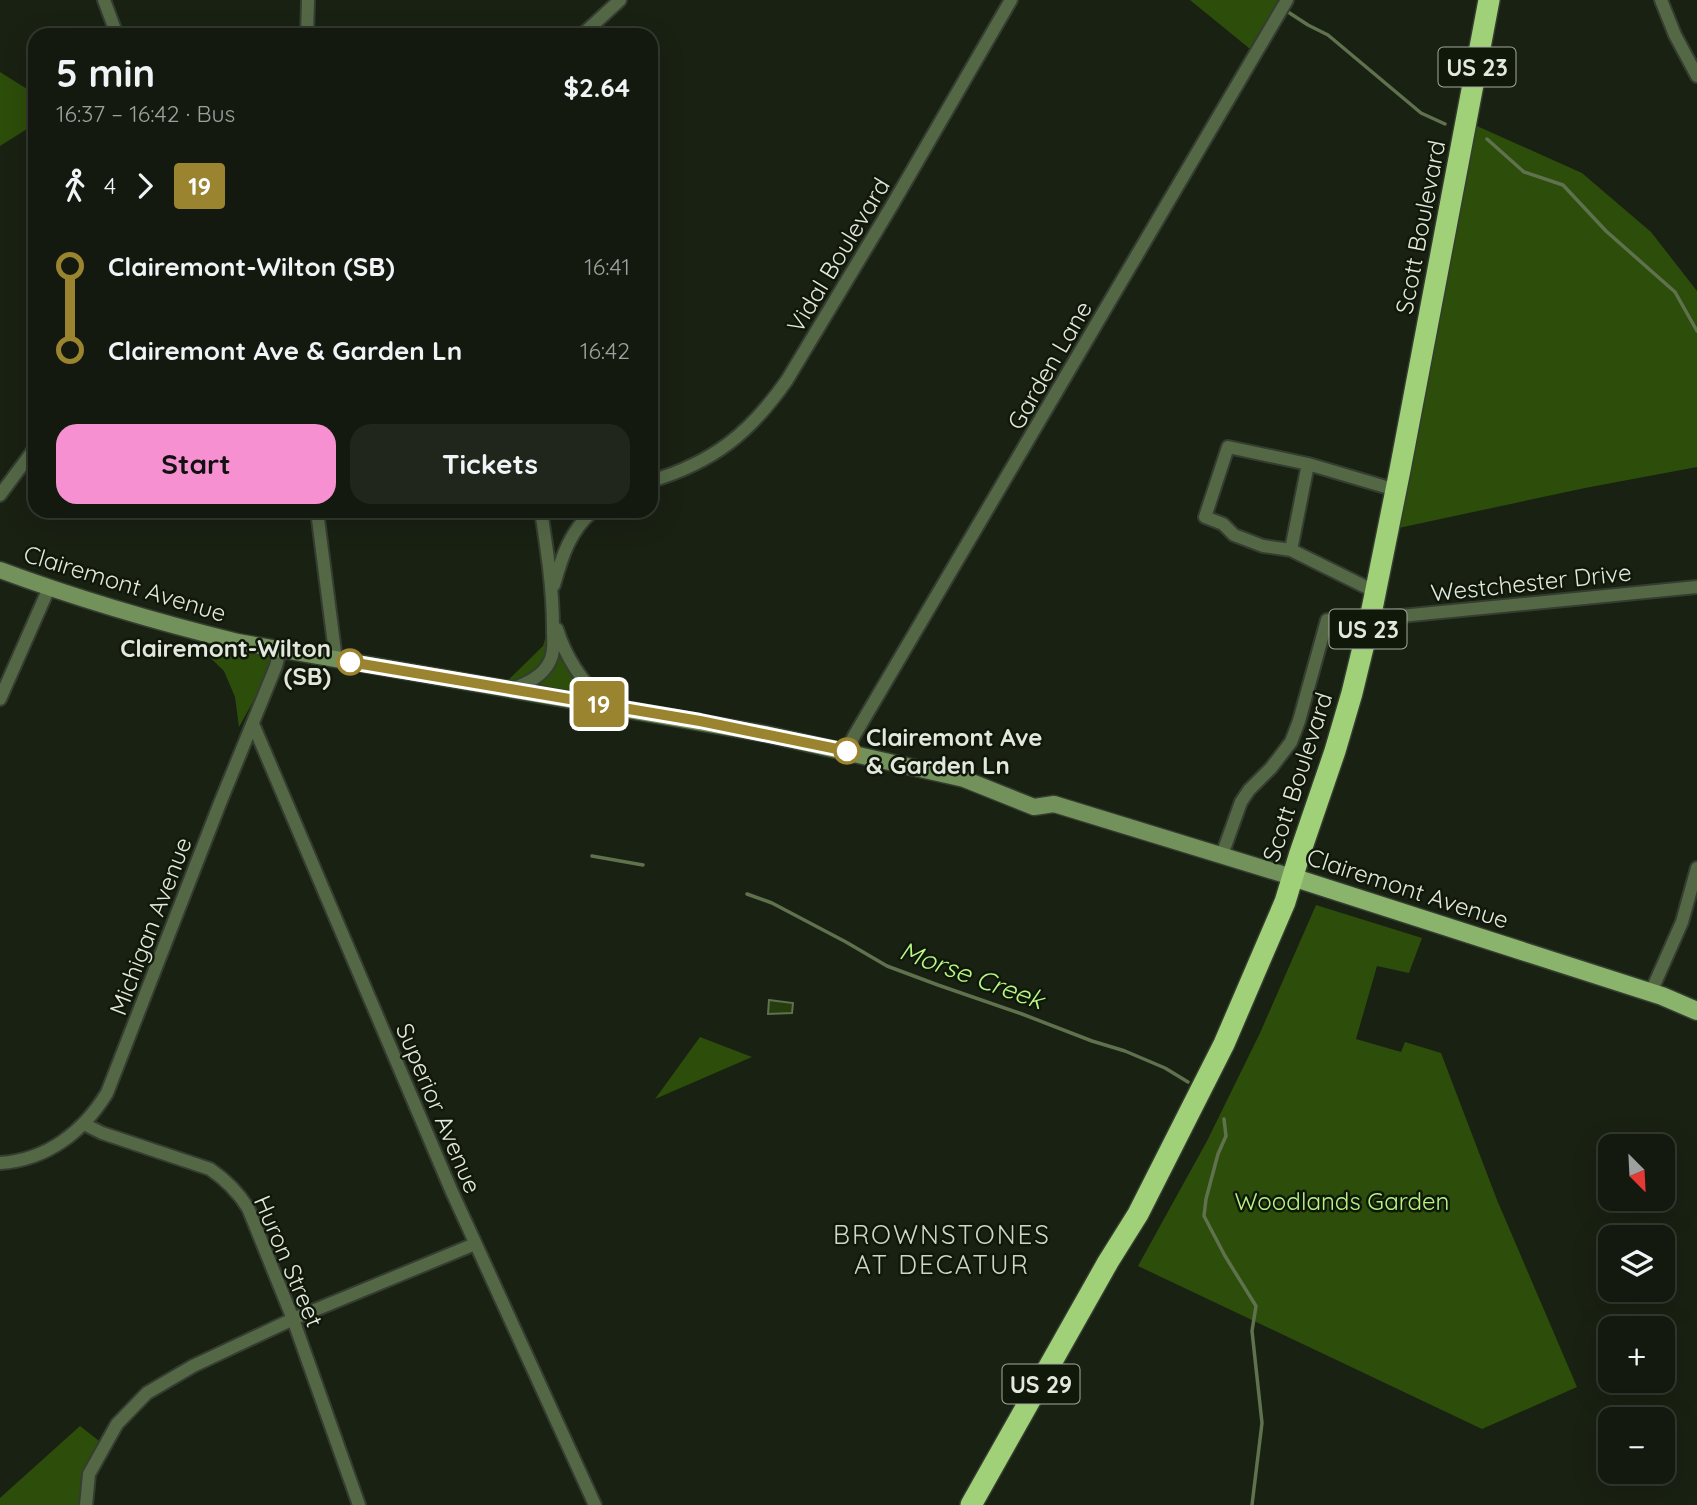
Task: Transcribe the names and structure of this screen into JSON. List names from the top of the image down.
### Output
{
  "streets": {
    "highway": ["US 23", "Scott Boulevard", "US 29"],
    "main road": ["Clairemont Avenue"],
    "street": [
      "Vidal Boulevard",
      "Garden Lane",
      "Westchester Drive",
      "Michigan Avenue",
      "Superior Avenue",
      "Huron Street"
    ]
  },
  "crossings": [
    ["Scott Boulevard", "Westchester Drive"],
    ["Scott Boulevard", "Clairemont Avenue"],
    ["Garden Lane", "Clairemont Avenue"],
    ["Clairemont Avenue", "Michigan Avenue"],
    ["Michigan Avenue", "Superior Avenue"],
    ["Michigan Avenue", "Huron Street"]
  ],
  "districts": ["BROWNSTONES AT DECATUR"],
  "water": ["Morse Creek"],
  "parks": ["Woodlands Garden"],
  "places": ["Clairemont-Wilton (SB)", "Clairemont Ave & Garden Ln"],
  "lines": ["bus line 19"],
  "north": "bottom right",
  "page": {
    "on_map": "19",
    "heading": ["5 min", "16:37 – 16:42 · Bus", "$2.64"],
    "legs": ["4", "19"],
    "list": [
      {
        "name": "Clairemont-Wilton (SB)",
        "value": "16:41"
      },
      {
        "name": "Clairemont Ave & Garden Ln",
        "value": "16:42"
      }
    ],
    "buttons": ["Start", "Tickets"],
    "map_buttons": ["+", "−"]
  }
}
